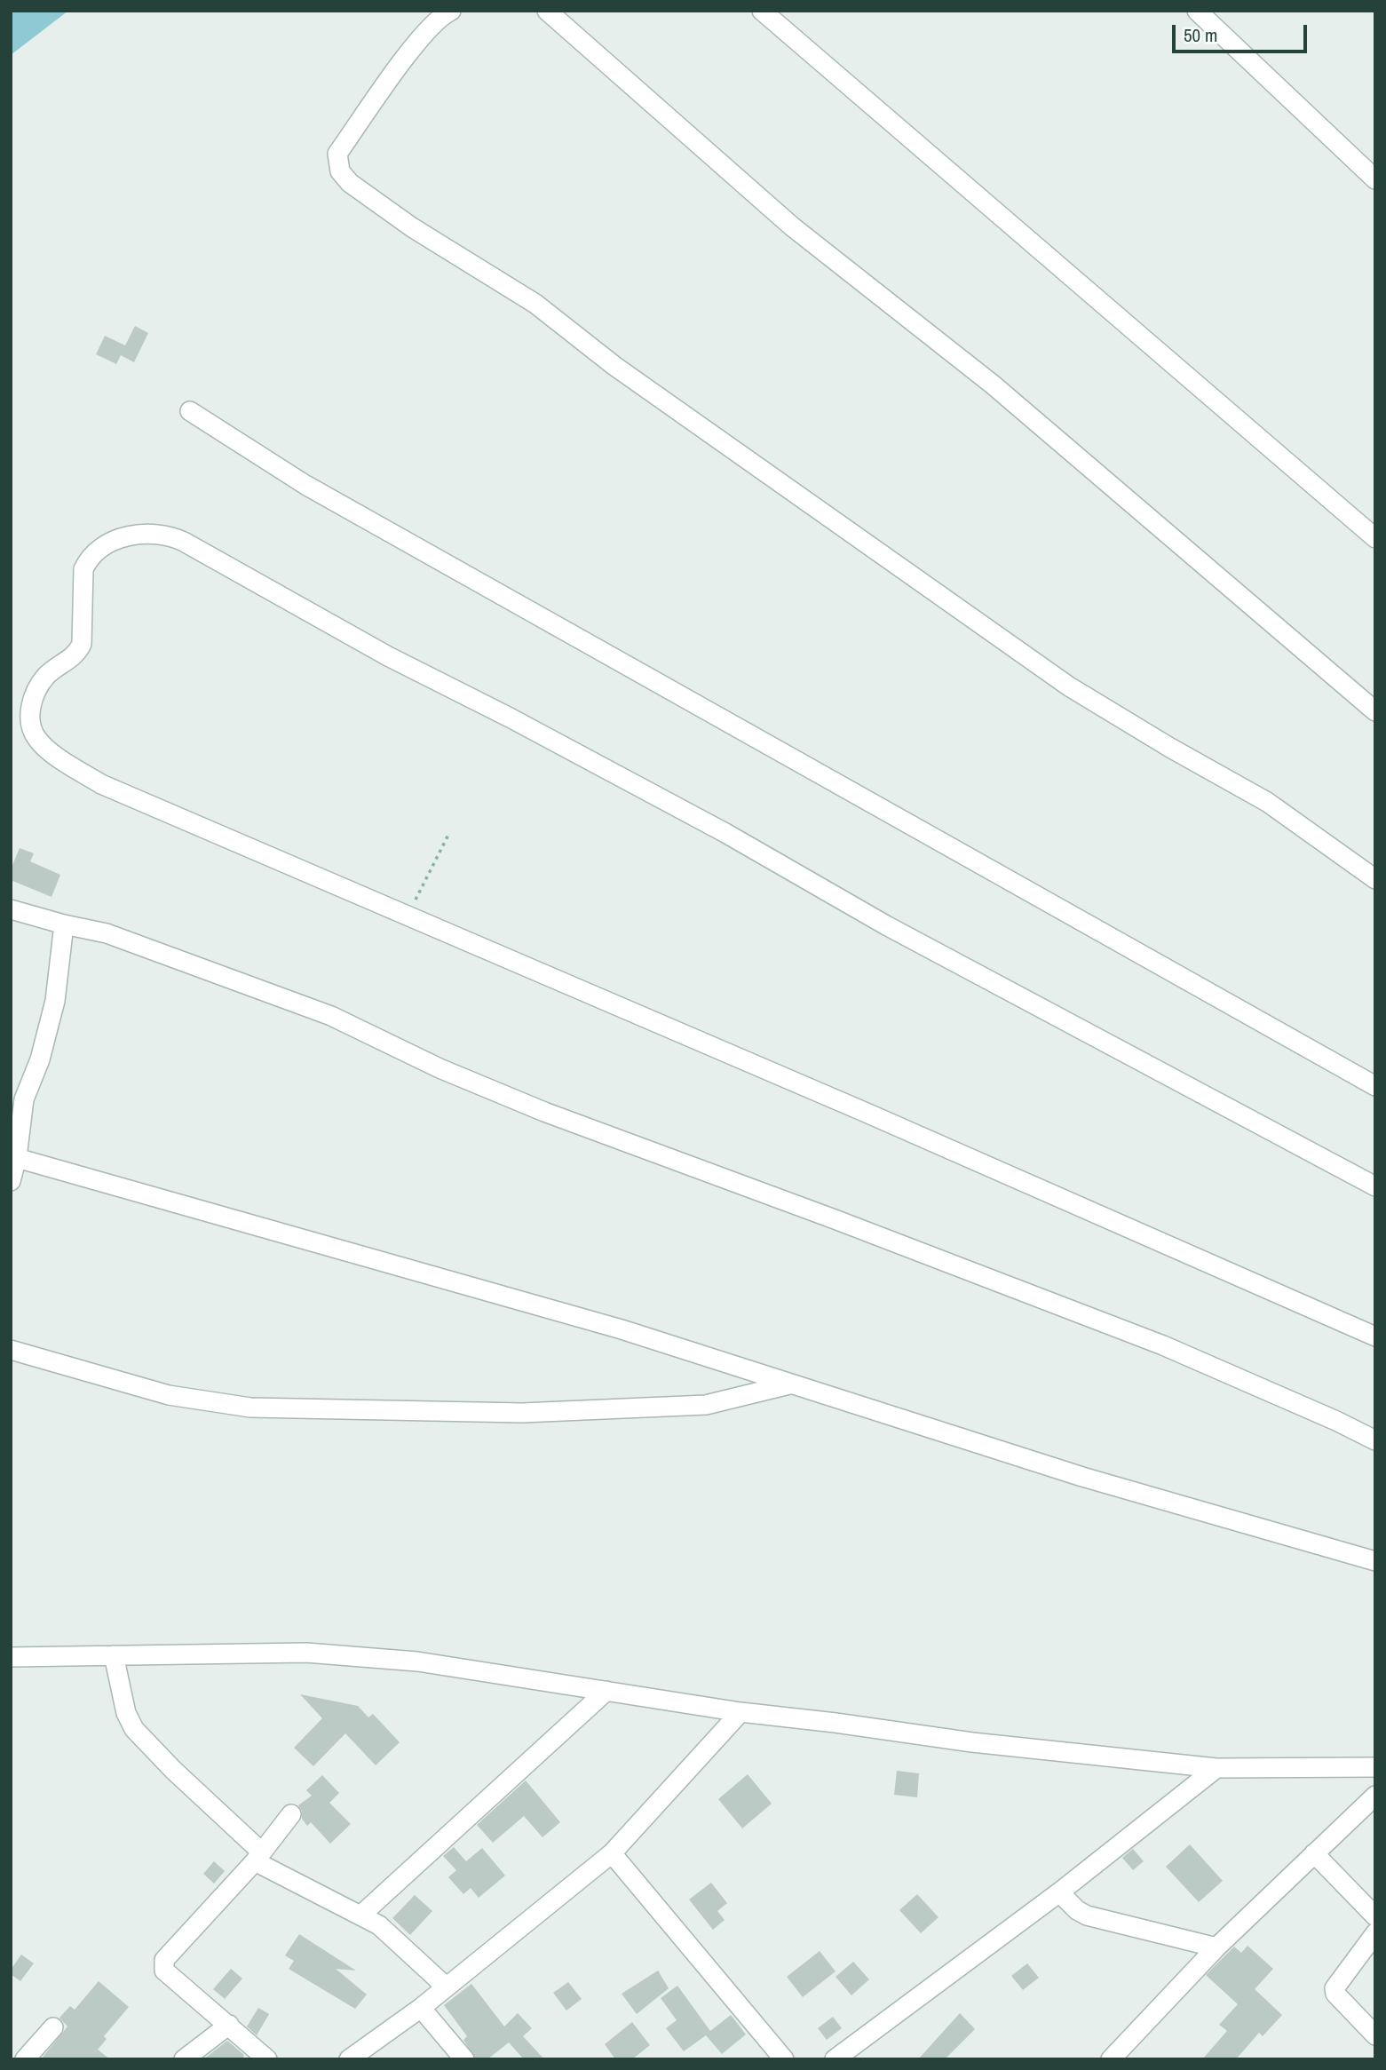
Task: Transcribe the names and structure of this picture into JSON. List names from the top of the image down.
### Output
{
  "scale_bar": "50 m"
}
